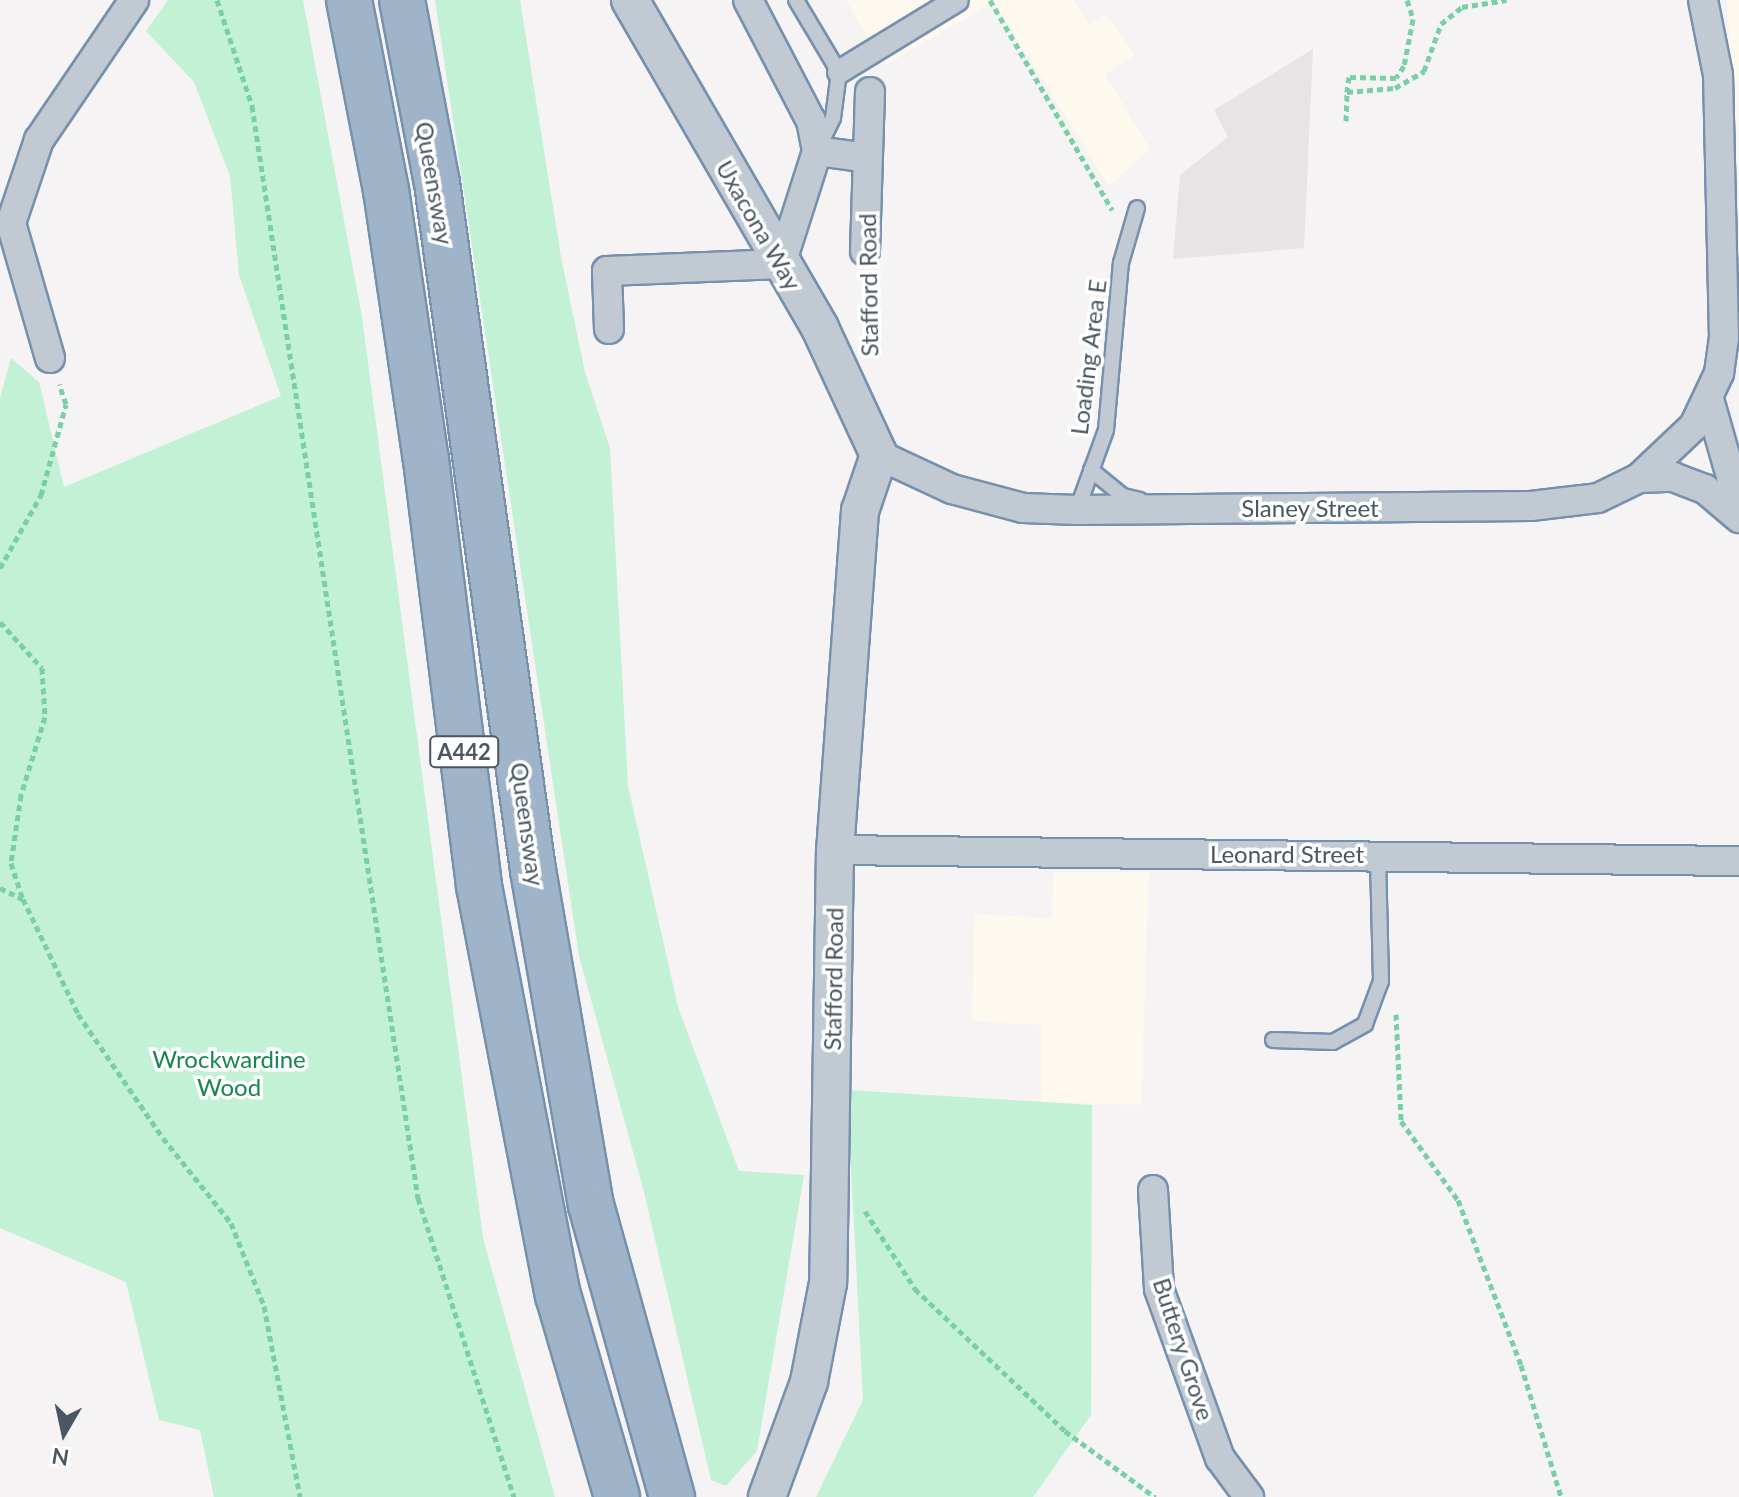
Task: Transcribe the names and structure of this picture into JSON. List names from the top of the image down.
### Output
{
  "streets": {
    "highway": ["Queensway", "A442"],
    "street": [
      "Uxacona Way",
      "Stafford Road",
      "Slaney Street",
      "Leonard Street",
      "Buttery Grove"
    ],
    "lane": ["Loading Area E"]
  },
  "crossings": [
    ["Uxacona Way", "Stafford Road"],
    ["Uxacona Way", "Slaney Street"],
    ["Stafford Road", "Slaney Street"],
    ["Stafford Road", "Leonard Street"],
    ["Loading Area E", "Slaney Street"]
  ],
  "parks": ["Wrockwardine Wood"],
  "north": "bottom"
}
